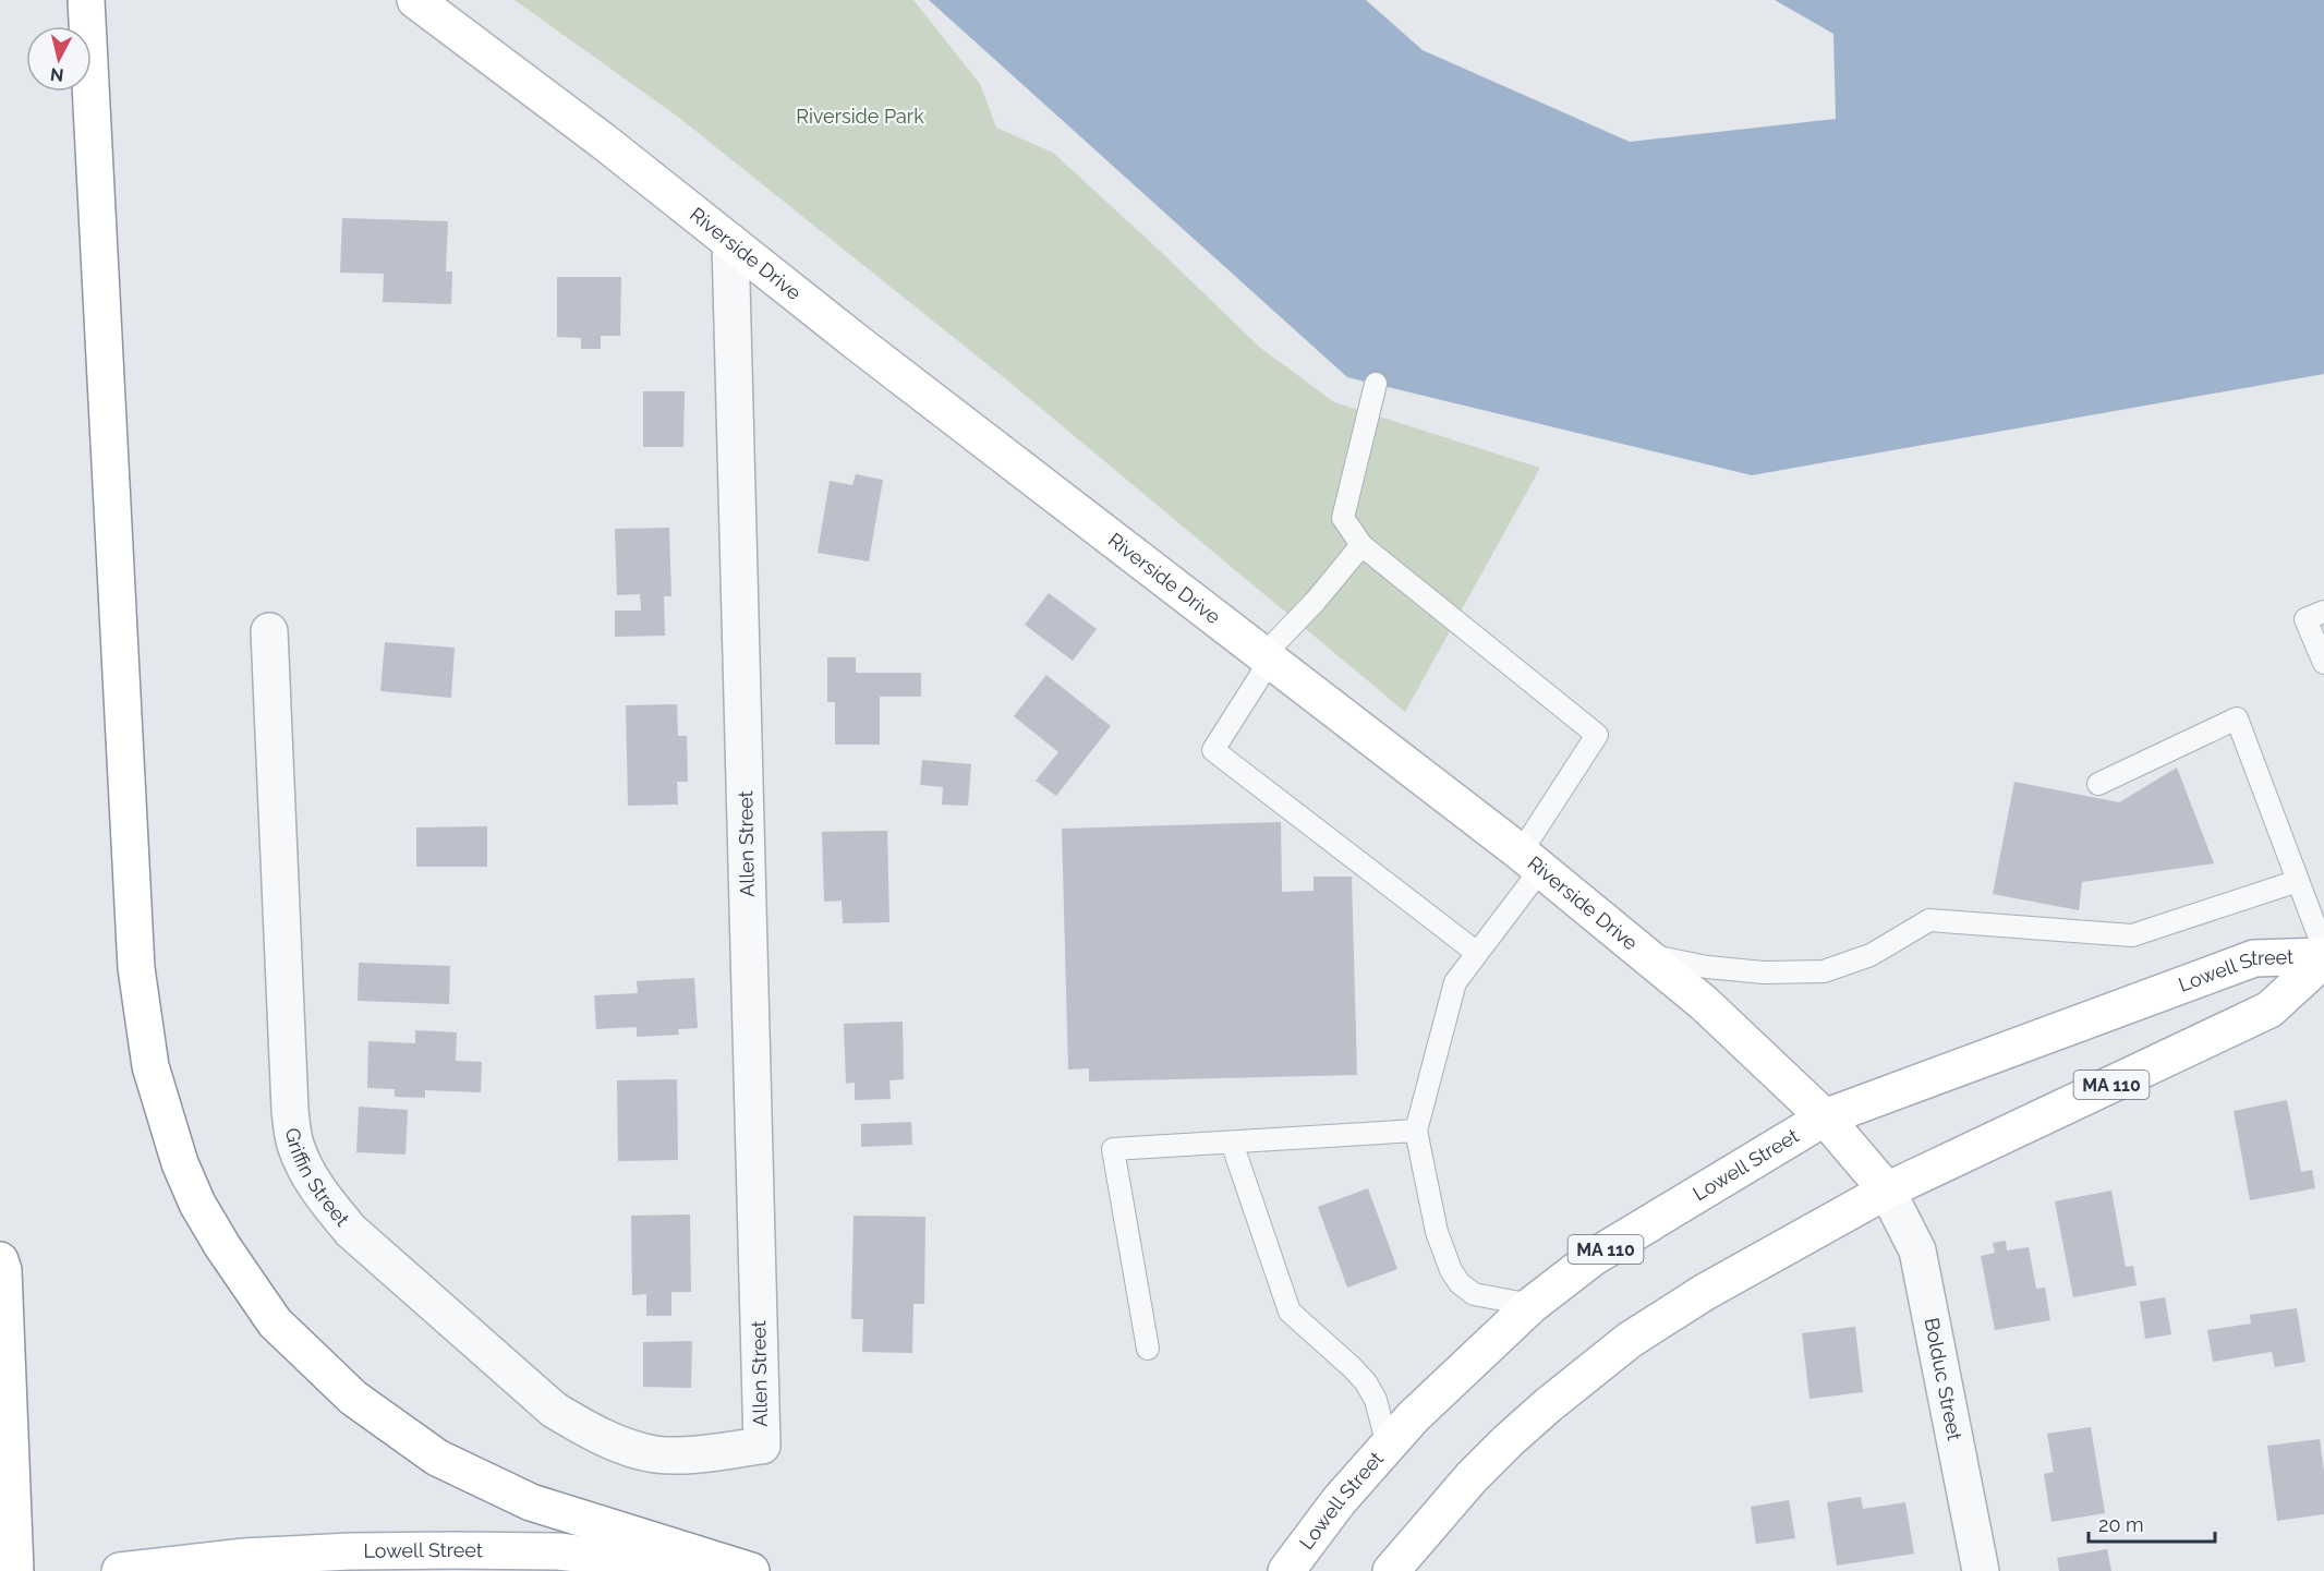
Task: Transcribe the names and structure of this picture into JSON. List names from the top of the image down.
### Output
{
  "streets": {
    "main road": ["Riverside Drive", "Lowell Street", "MA 110"],
    "street": ["Allen Street", "Griffin Street", "Bolduc Street"]
  },
  "crossings": [
    ["Riverside Drive", "Allen Street"],
    ["Riverside Drive", "Lowell Street"],
    ["Riverside Drive", "Bolduc Street"],
    ["Allen Street", "Griffin Street"],
    ["Lowell Street", "Bolduc Street"]
  ],
  "parks": ["Riverside Park"],
  "scale_bar": "20 m",
  "north": "bottom"
}
